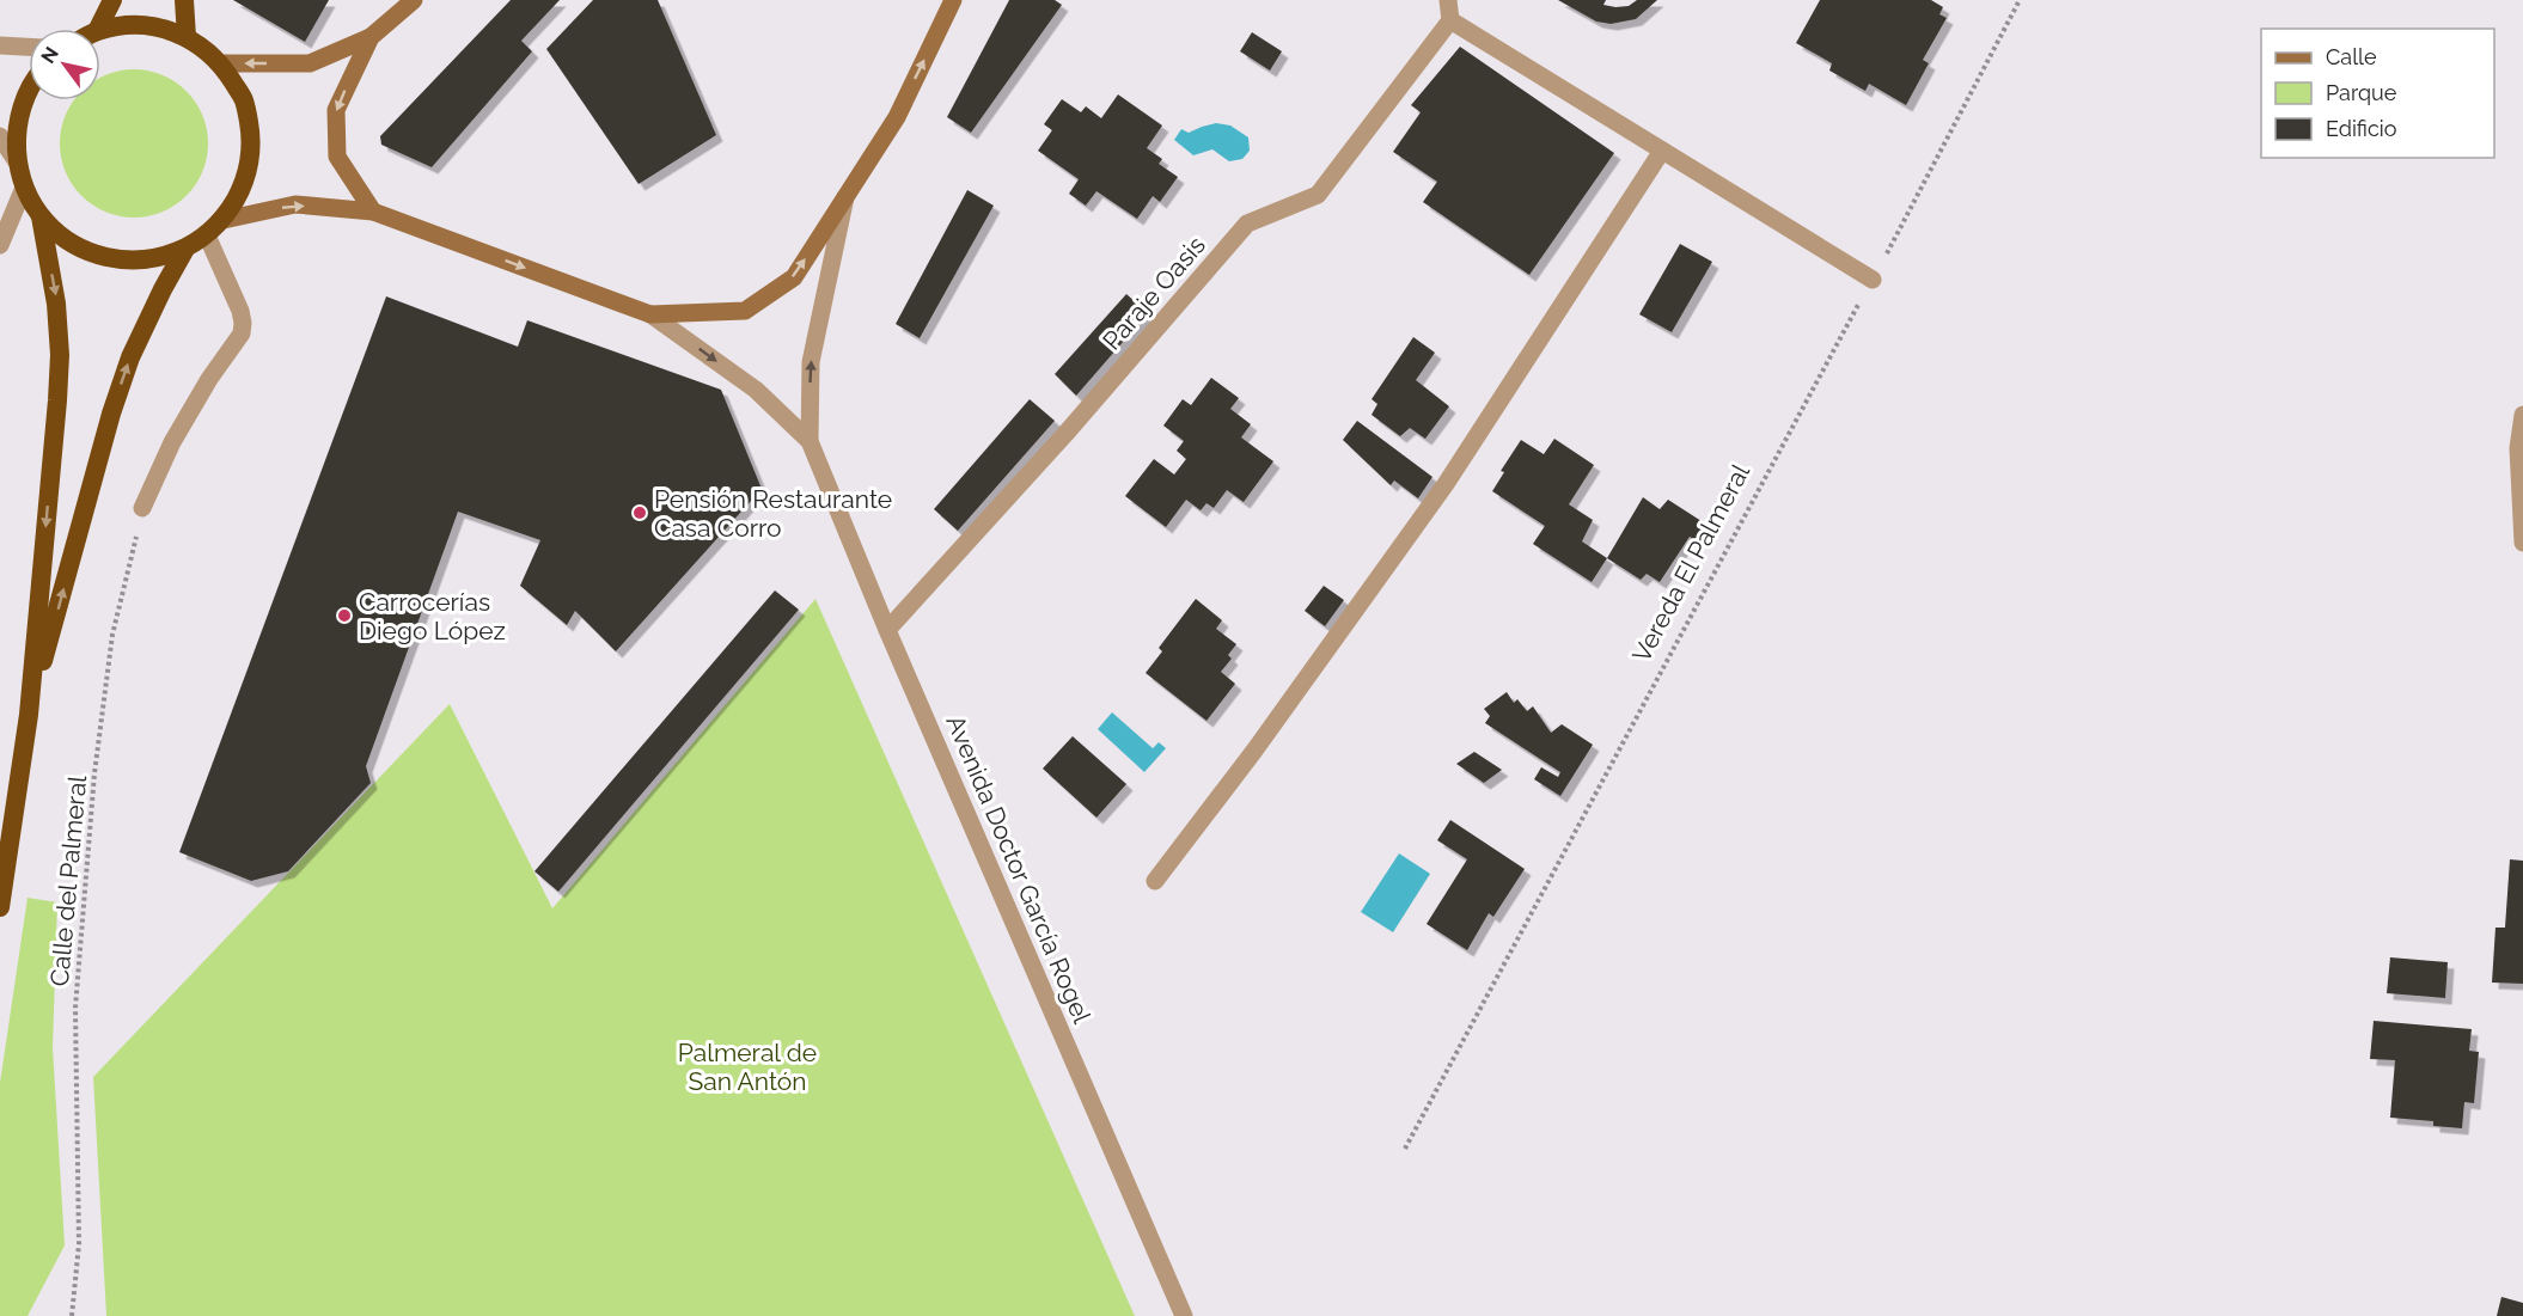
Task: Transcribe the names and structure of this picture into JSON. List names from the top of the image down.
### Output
{
  "streets": {
    "main road": ["Avenida Doctor García Rogel"],
    "street": ["Paraje Oasis"],
    "path": ["Vereda El Palmeral", "Calle del Palmeral"]
  },
  "crossings": [
    ["Paraje Oasis", "Avenida Doctor García Rogel"]
  ],
  "parks": ["Palmeral de San Antón"],
  "places": ["Pensión Restaurante Casa Corro", "Carrocerías Diego López"],
  "legend": ["Calle", "Parque", "Edificio"],
  "north": "top left"
}
